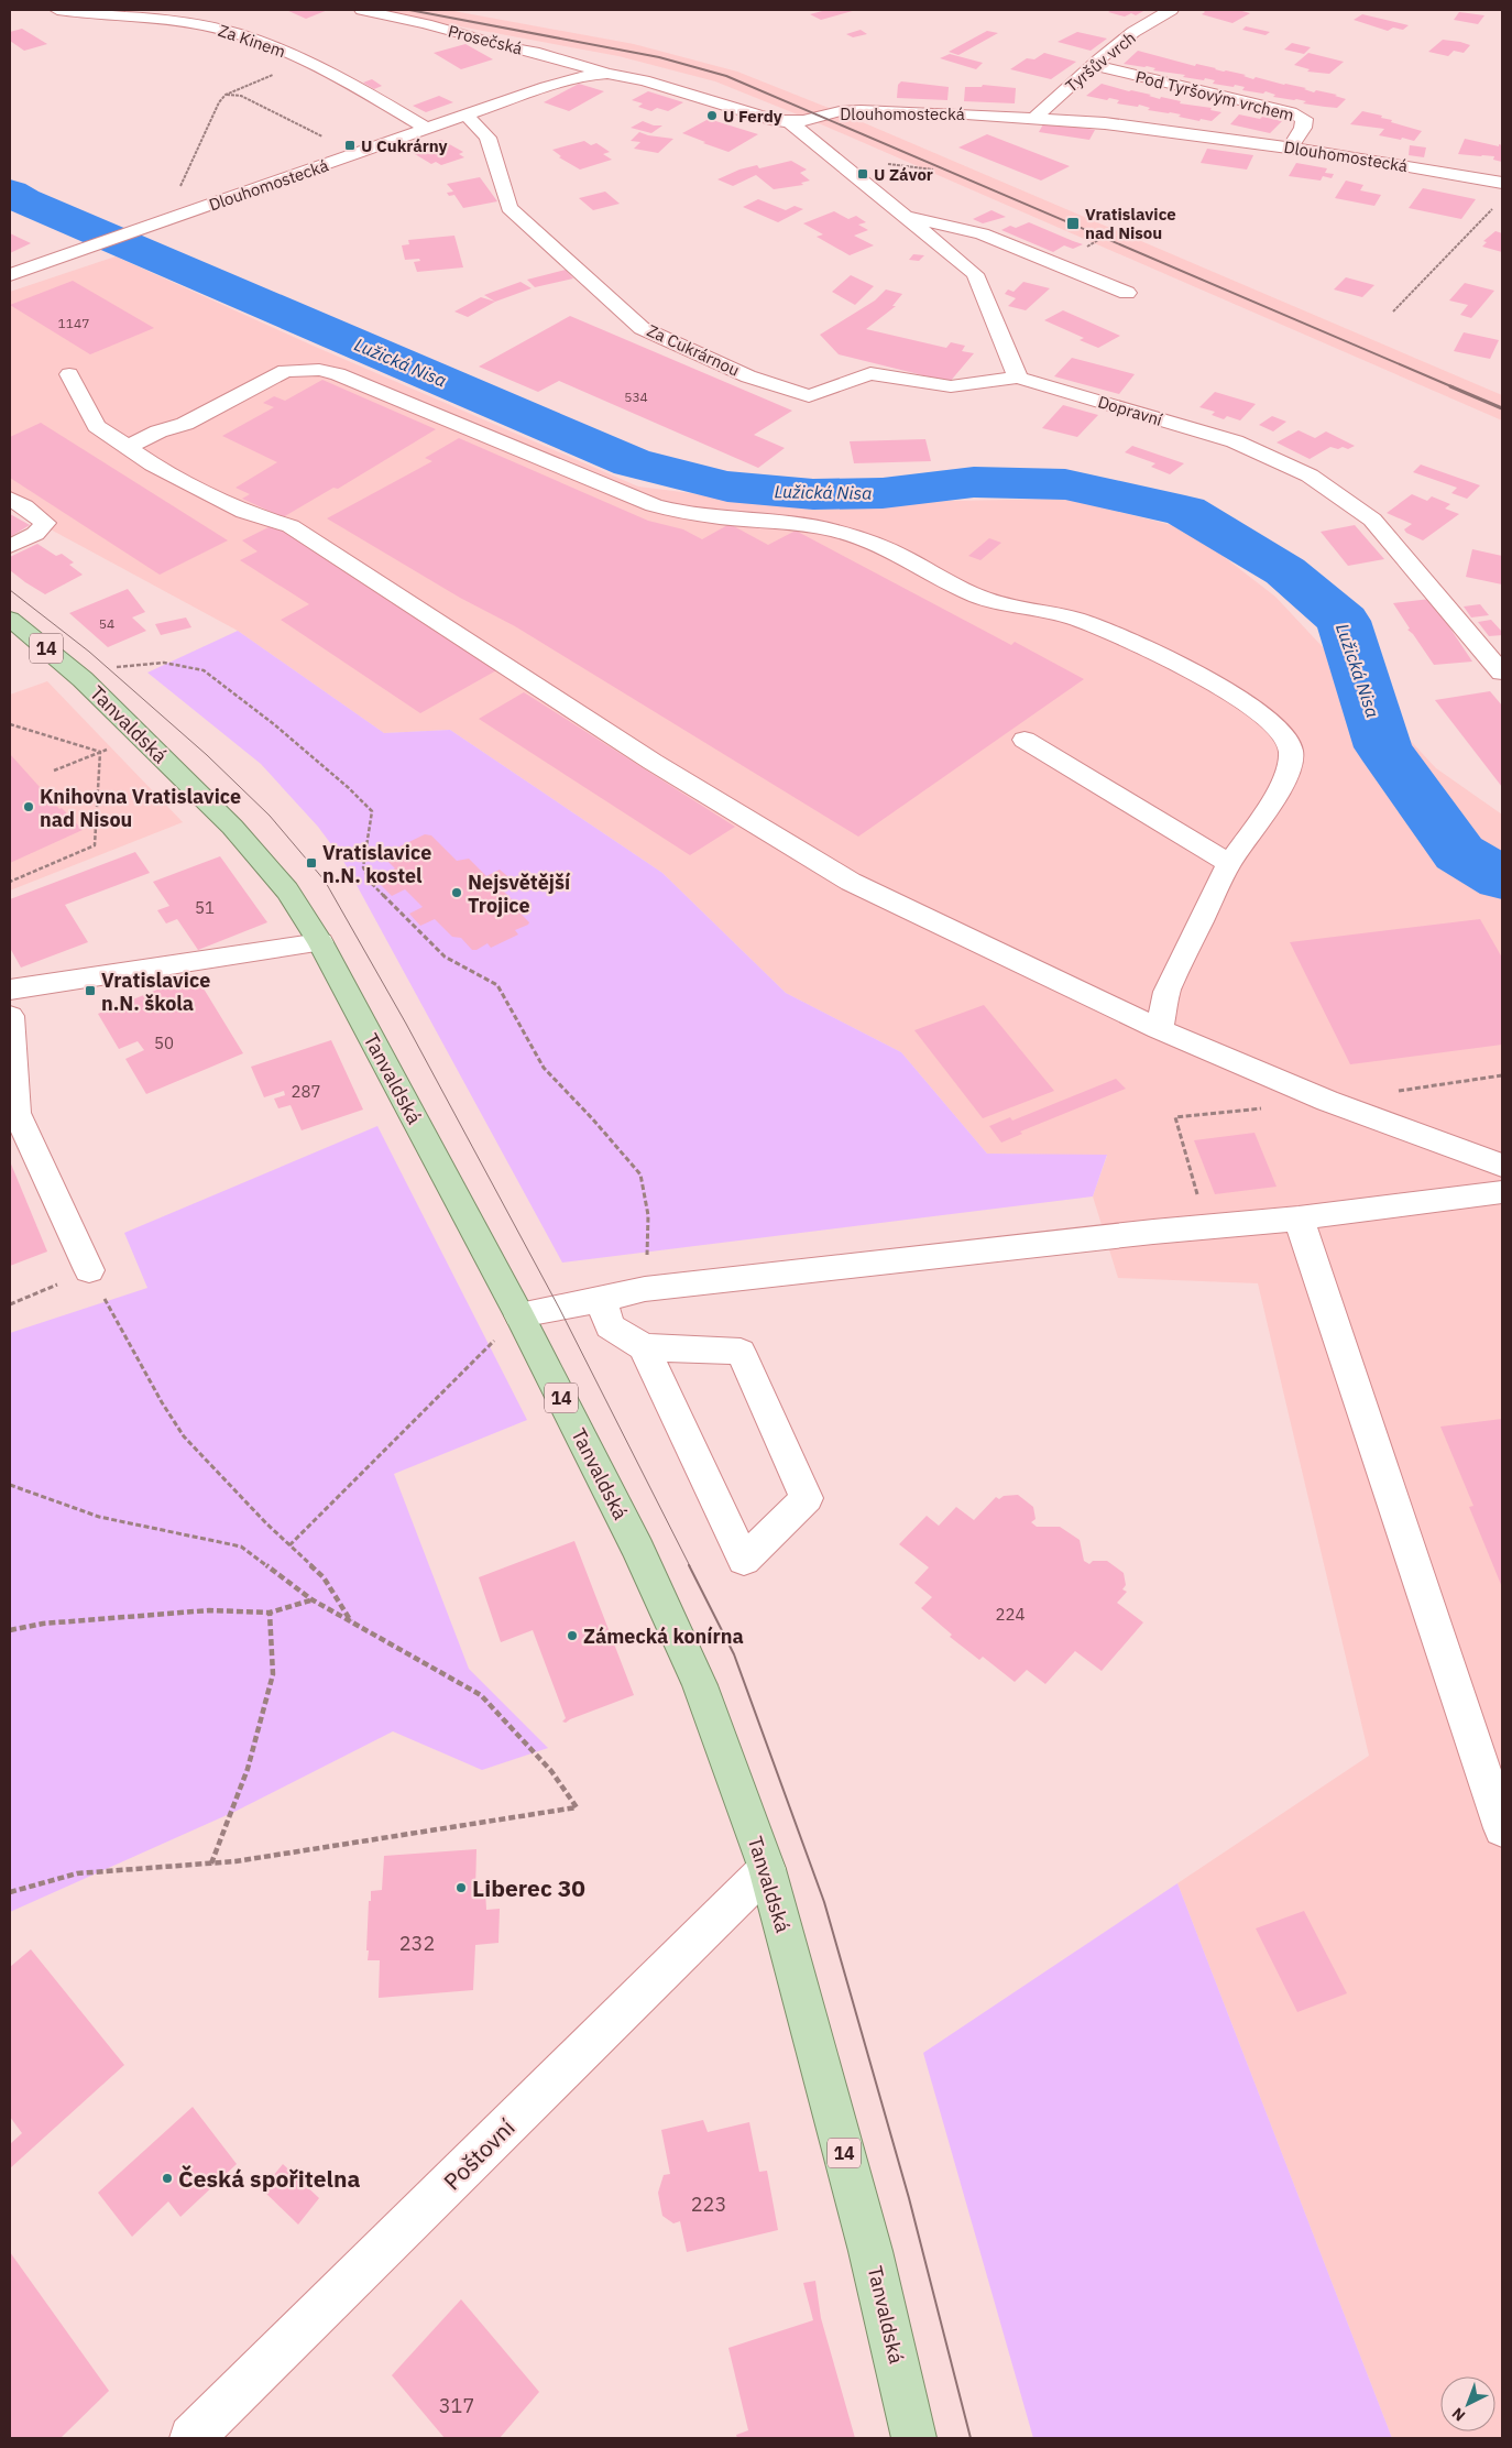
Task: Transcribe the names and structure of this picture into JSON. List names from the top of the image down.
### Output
{
  "streets": {
    "main road": ["14", "Tanvaldská"],
    "street": [
      "Prosečská",
      "Za Kinem",
      "Tyršův vrch",
      "Pod Tyršovým vrchem",
      "Dlouhomostecká",
      "Za Cukrárnou",
      "Dopravní",
      "Poštovní"
    ]
  },
  "crossings": [
    ["Prosečská", "Dlouhomostecká"],
    ["Za Kinem", "Dlouhomostecká"],
    ["Tyršův vrch", "Pod Tyršovým vrchem"],
    ["Tyršův vrch", "Dlouhomostecká"],
    ["Pod Tyršovým vrchem", "Dlouhomostecká"],
    ["Dlouhomostecká", "Za Cukrárnou"],
    ["Za Cukrárnou", "Dopravní"],
    ["Tanvaldská", "Poštovní"]
  ],
  "water": ["Lužická Nisa"],
  "places": {
    "other": [
      "U Ferdy",
      "Knihovna Vratislavice nad Nisou",
      "Nejsvětější Trojice",
      "Zámecká konírna",
      "Liberec 30",
      "Česká spořitelna"
    ],
    "transit": [
      "U Cukrárny",
      "U Závor",
      "Vratislavice nad Nisou",
      "Vratislavice n.N. kostel",
      "Vratislavice n.N. škola"
    ]
  },
  "house_numbers": [
    "1147",
    "534",
    "54",
    "51",
    "50",
    "287",
    "224",
    "232",
    "223",
    "317"
  ],
  "north": "bottom left"
}
